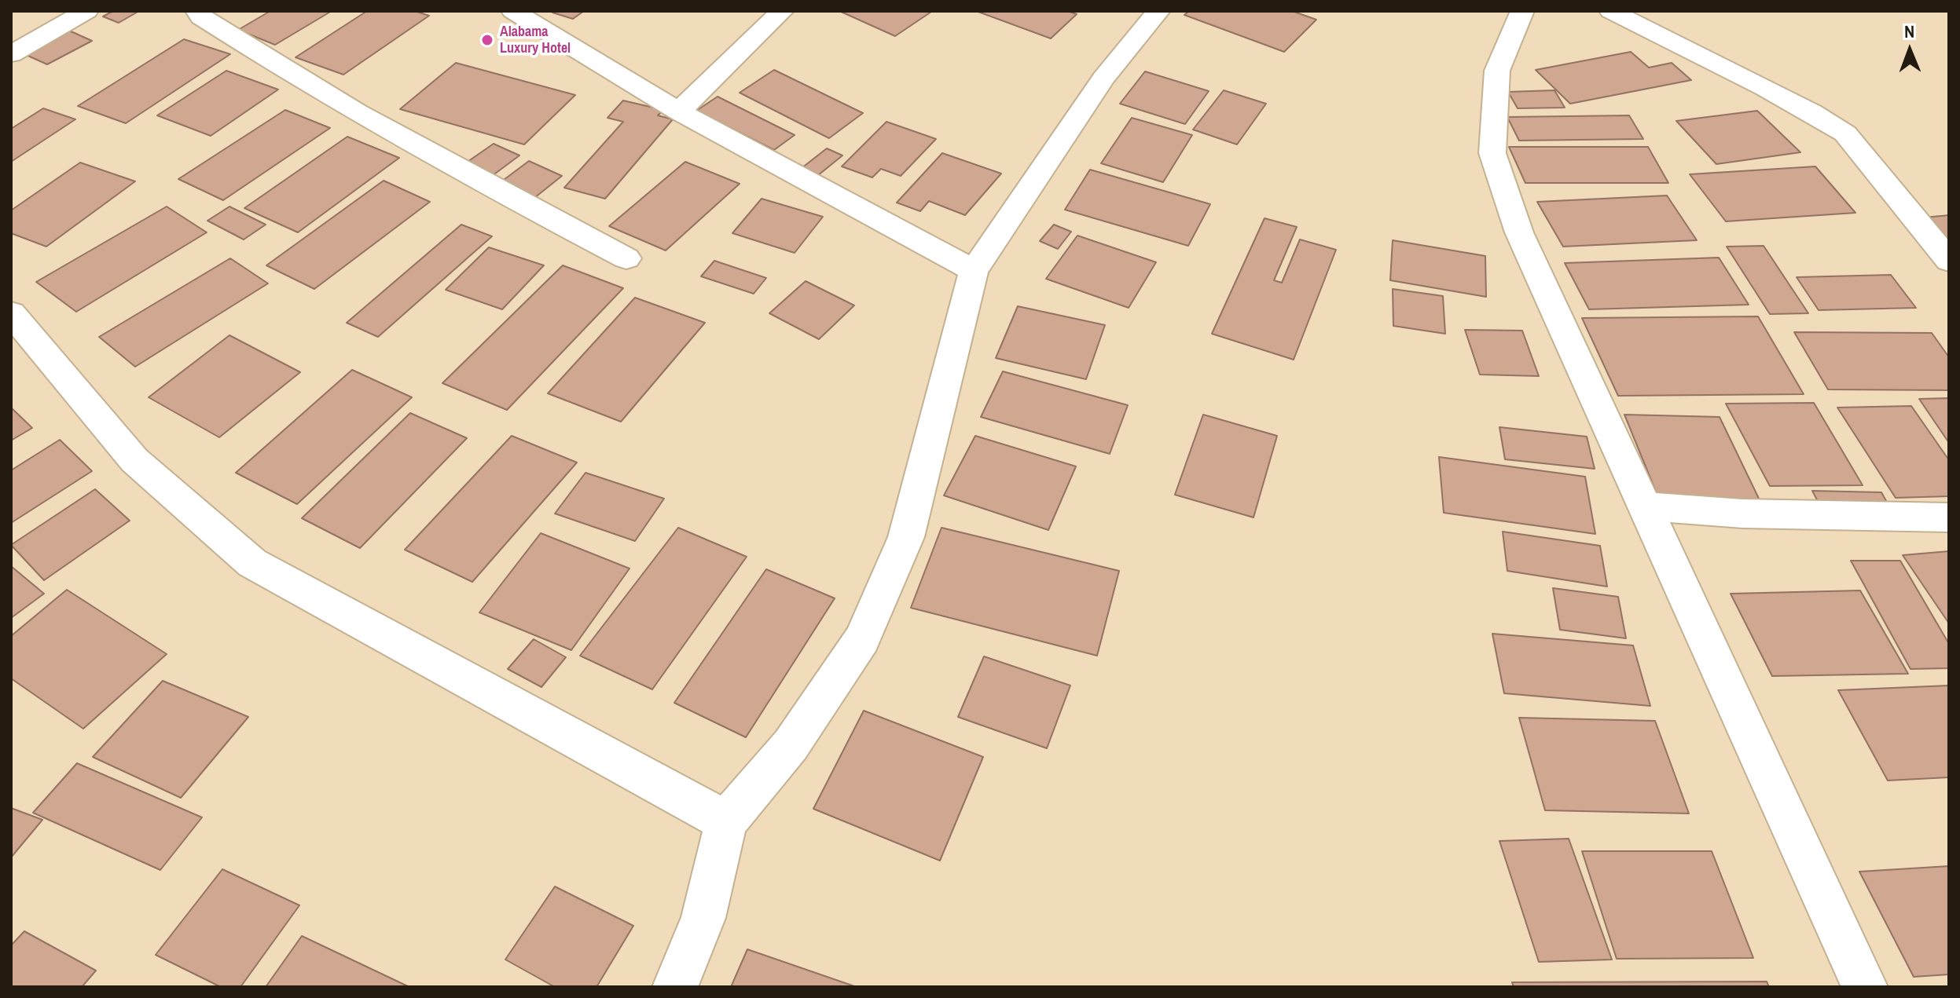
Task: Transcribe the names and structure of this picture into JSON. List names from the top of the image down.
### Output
{
  "places": ["Alabama Luxury Hotel"],
  "north": "top"
}
